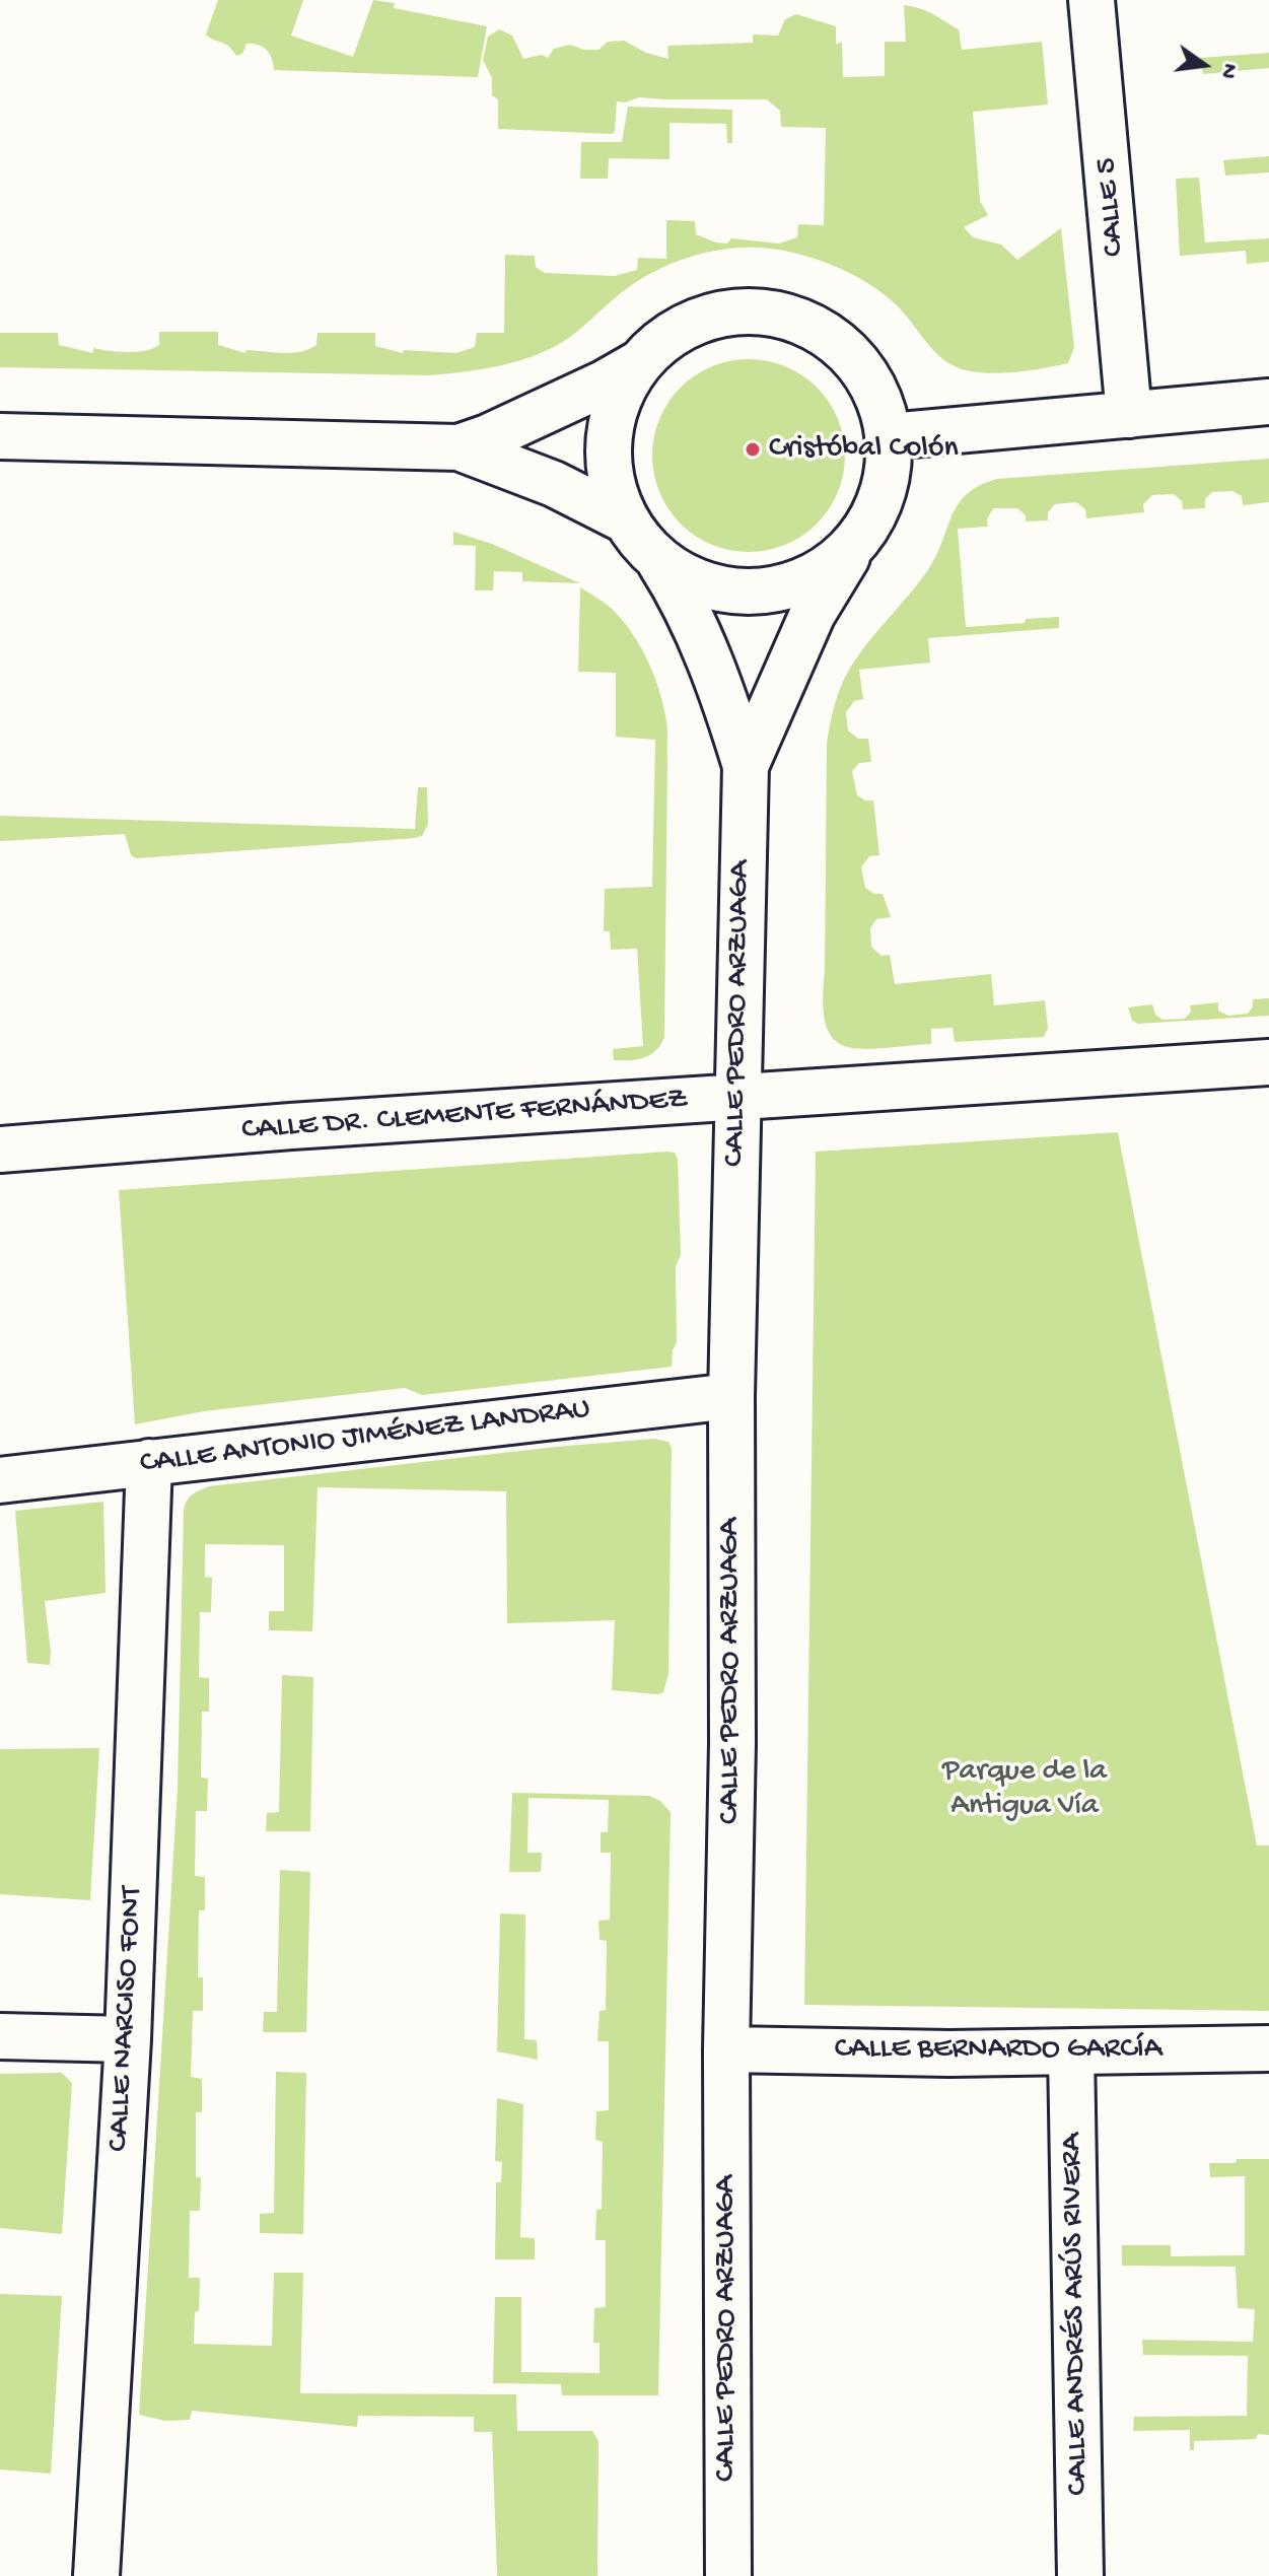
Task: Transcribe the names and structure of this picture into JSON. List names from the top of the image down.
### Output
{
  "streets": {
    "street": [
      "CALLE 5",
      "CALLE PEDRO ARZUAGA",
      "CALLE DR. CLEMENTE FERNÁNDEZ",
      "CALLE ANTONIO JIMÉNEZ LANDRAU",
      "CALLE NARCISO FONT",
      "CALLE BERNARDO GARCÍA",
      "CALLE ANDRÉS ARÚS RIVERA"
    ]
  },
  "crossings": [
    ["CALLE PEDRO ARZUAGA", "CALLE DR. CLEMENTE FERNÁNDEZ"],
    ["CALLE PEDRO ARZUAGA", "CALLE ANTONIO JIMÉNEZ LANDRAU"],
    ["CALLE PEDRO ARZUAGA", "CALLE BERNARDO GARCÍA"],
    ["CALLE ANTONIO JIMÉNEZ LANDRAU", "CALLE NARCISO FONT"],
    ["CALLE BERNARDO GARCÍA", "CALLE ANDRÉS ARÚS RIVERA"]
  ],
  "parks": ["Parque de la Antigua Vía"],
  "places": ["Cristóbal Colón"],
  "north": "right"
}
